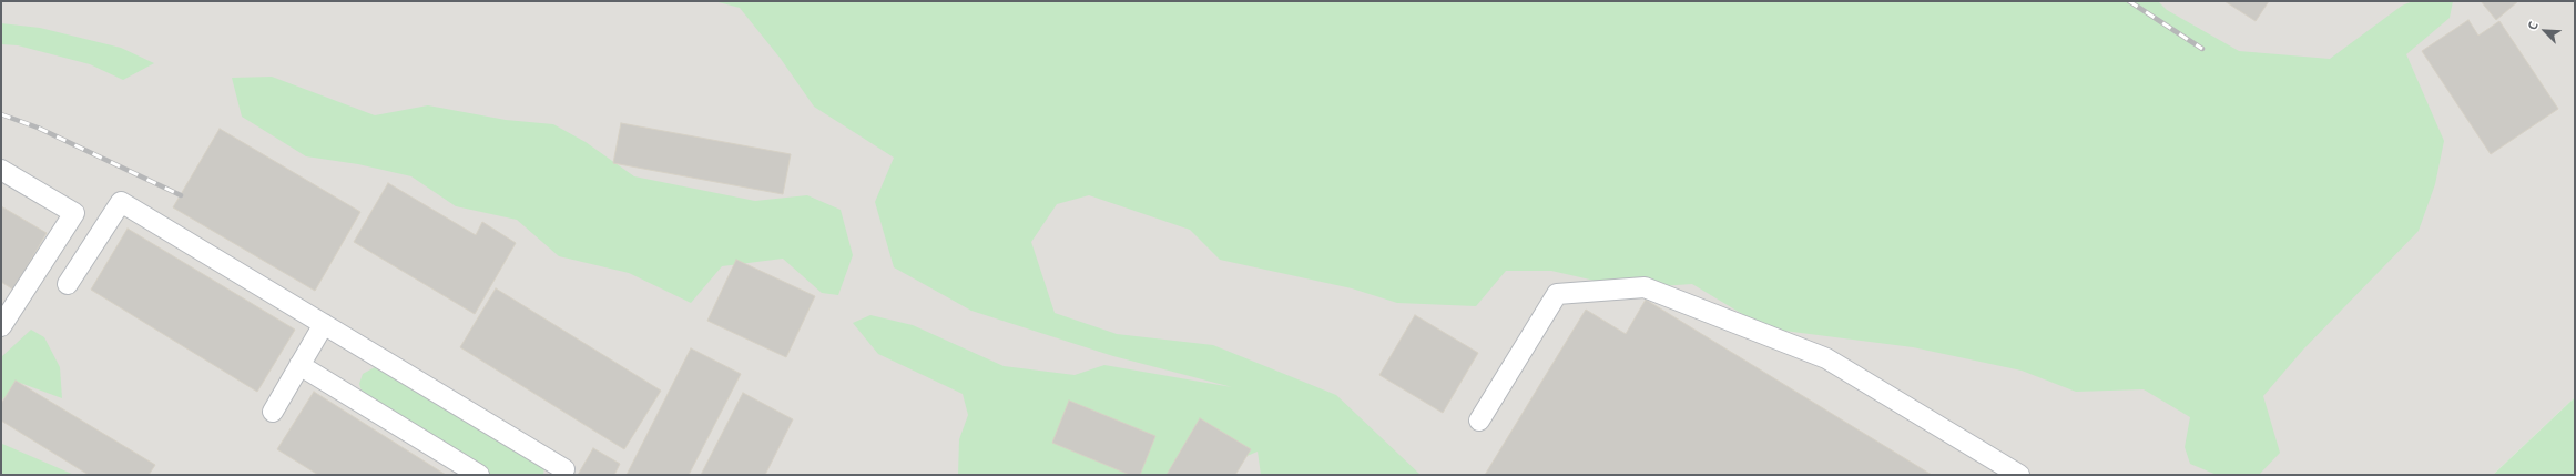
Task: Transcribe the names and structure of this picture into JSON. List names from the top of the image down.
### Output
{
  "north": "top left"
}
